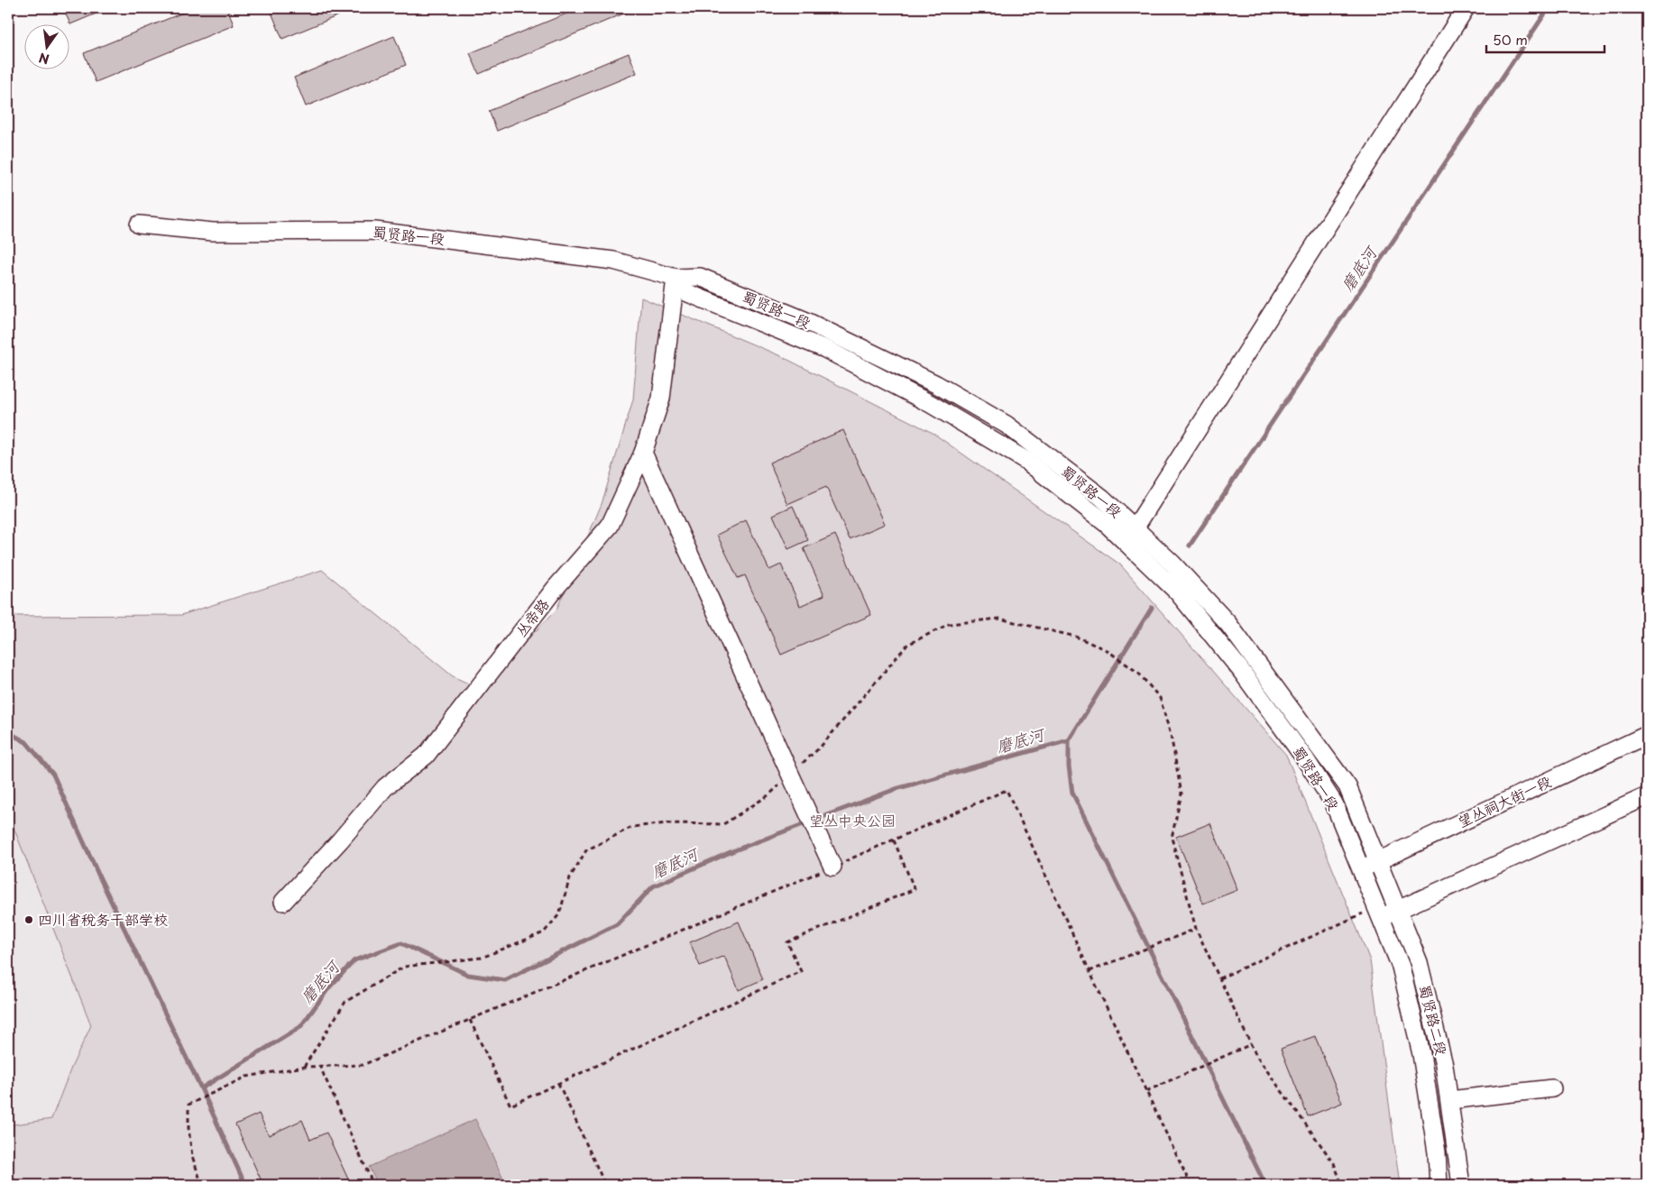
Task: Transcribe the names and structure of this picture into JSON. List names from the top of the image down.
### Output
{
  "streets": {
    "street": [
      "蜀贤路一段",
      "丛帝路",
      "望丛祠大街一段",
      "蜀贤路二段"
    ]
  },
  "crossings": [
    ["蜀贤路一段", "丛帝路"],
    ["蜀贤路一段", "望丛祠大街一段"],
    ["蜀贤路一段", "蜀贤路二段"],
    ["望丛祠大街一段", "蜀贤路二段"]
  ],
  "water": ["磨底河"],
  "parks": ["望丛中央公园"],
  "places": ["四川省税务干部学校"],
  "scale_bar": "50 m",
  "north": "bottom"
}
